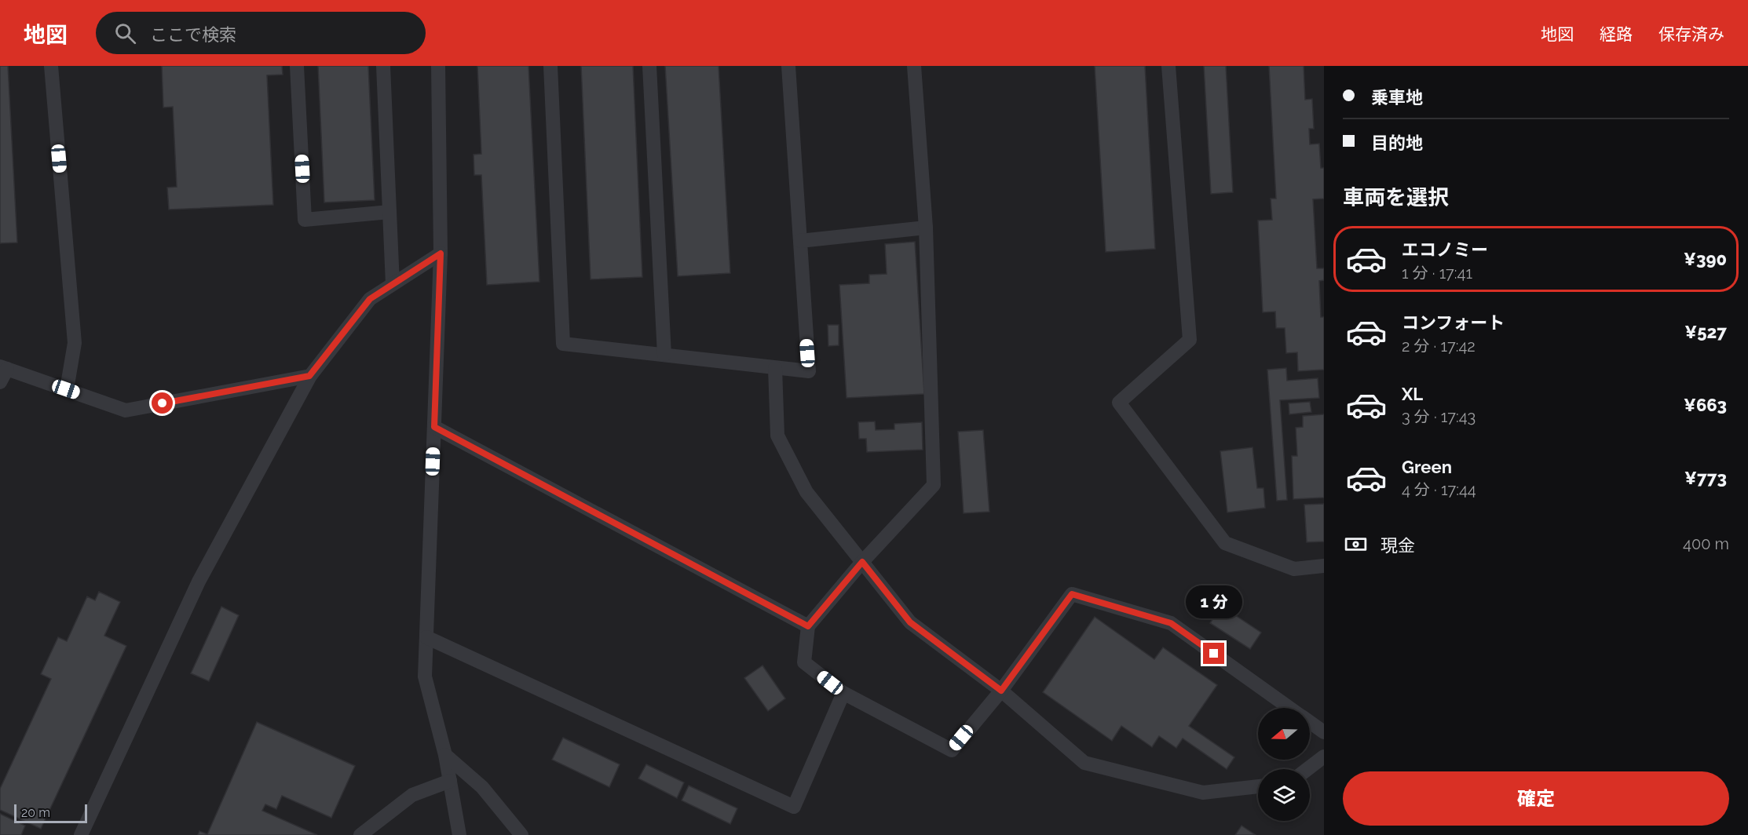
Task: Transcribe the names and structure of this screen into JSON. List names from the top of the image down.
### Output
{
  "scale_bar": "20 m",
  "north": "left",
  "page": {
    "header": "地図",
    "search": "ここで検索",
    "nav": ["地図", "経路", "保存済み"],
    "banner": ["乗車地", "目的地"],
    "heading": "車両を選択",
    "list": [
      {
        "name": "エコノミー",
        "note": "1 分 · 17:41",
        "value": "¥390"
      },
      {
        "name": "コンフォート",
        "note": "2 分 · 17:42",
        "value": "¥527"
      },
      {
        "name": "XL",
        "note": "3 分 · 17:43",
        "value": "¥663"
      },
      {
        "name": "Green",
        "note": "4 分 · 17:44",
        "value": "¥773"
      }
    ],
    "pay": ["現金", "400 m"],
    "bubble": "1 分",
    "buttons": "確定",
    "scale": "20 m"
  }
}
